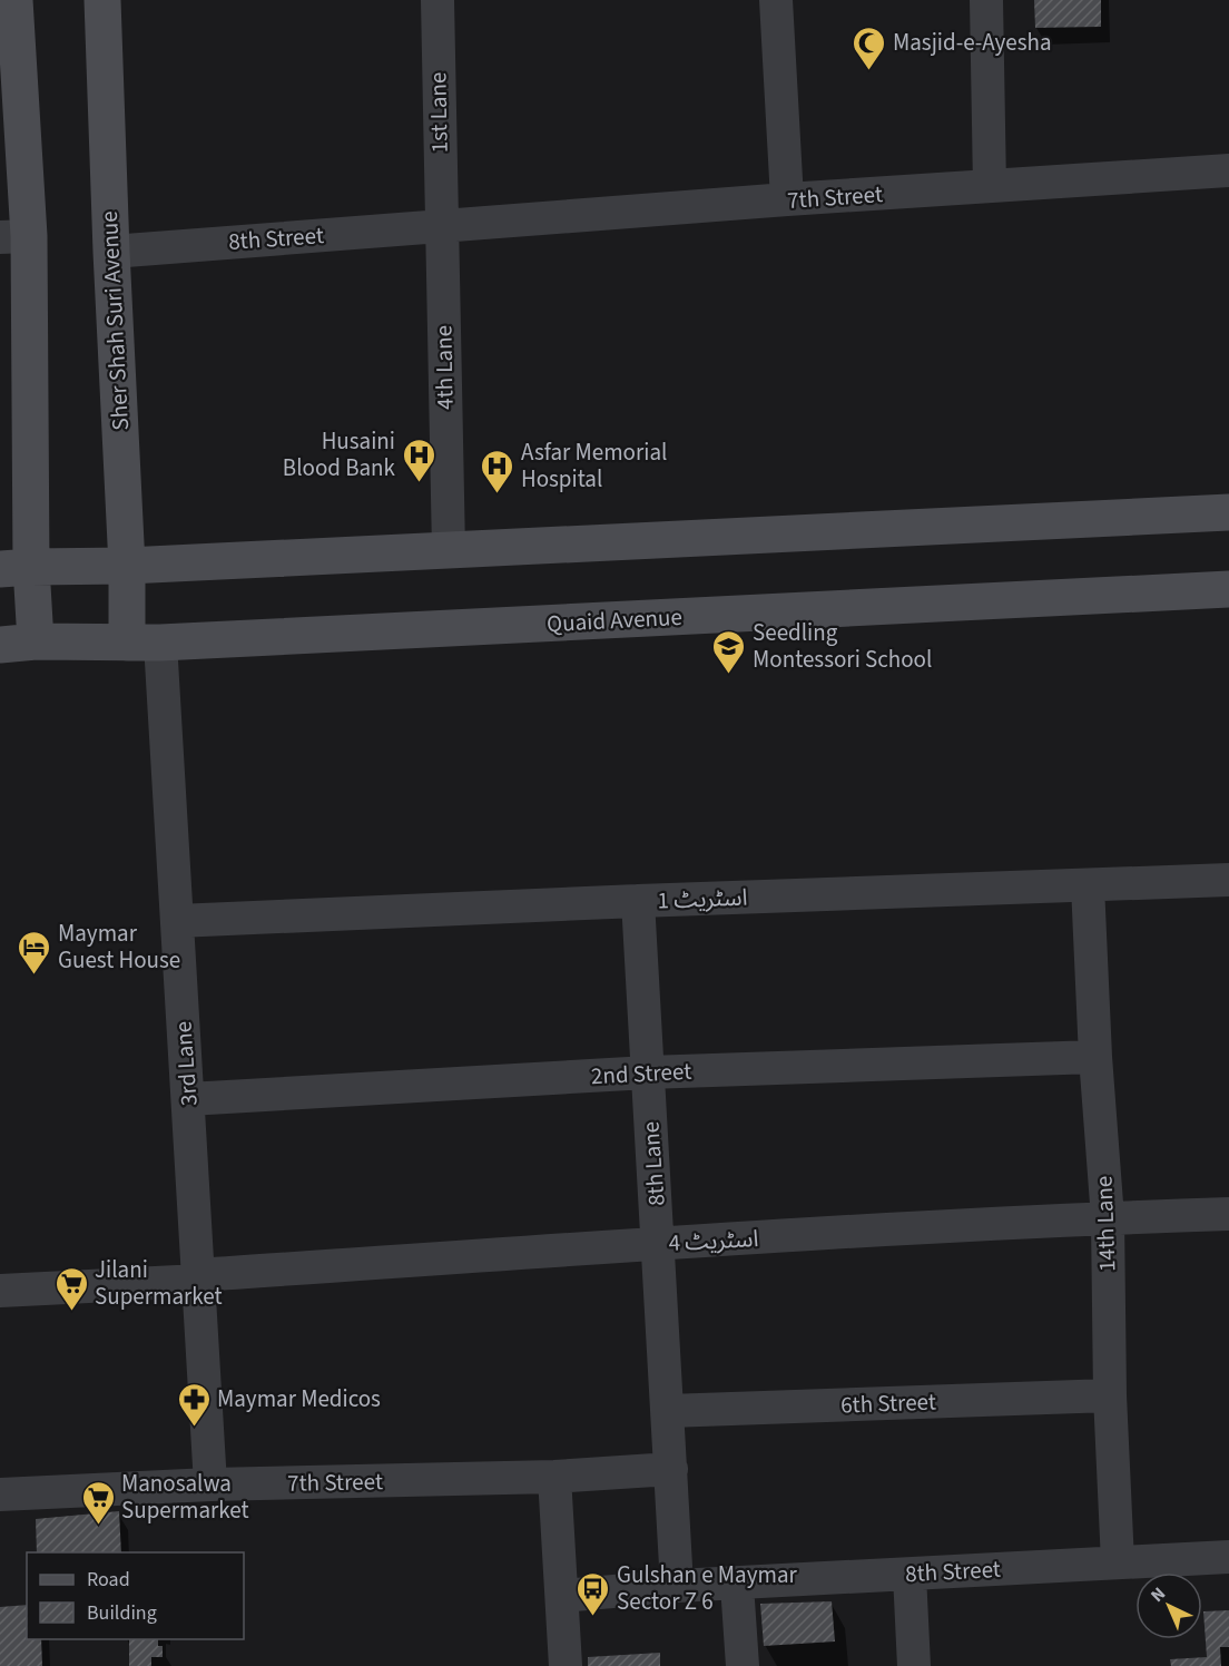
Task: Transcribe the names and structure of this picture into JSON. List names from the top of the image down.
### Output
{
  "streets": {
    "main road": ["Sher Shah Suri Avenue", "Quaid Avenue"],
    "street": [
      "1st Lane",
      "7th Street",
      "8th Street",
      "4th Lane",
      "اسٹریٹ 1",
      "3rd Lane",
      "2nd Street",
      "8th Lane",
      "14th Lane",
      "اسٹریٹ 4",
      "6th Street"
    ]
  },
  "crossings": [
    ["1st Lane", "7th Street"],
    ["1st Lane", "8th Street"],
    ["1st Lane", "4th Lane"],
    ["7th Street", "8th Street"],
    ["7th Street", "4th Lane"],
    ["7th Street", "3rd Lane"],
    ["7th Street", "8th Lane"],
    ["8th Street", "Sher Shah Suri Avenue"],
    ["8th Street", "4th Lane"],
    ["8th Street", "8th Lane"],
    ["8th Street", "14th Lane"],
    ["Sher Shah Suri Avenue", "Quaid Avenue"],
    ["Sher Shah Suri Avenue", "3rd Lane"],
    ["Quaid Avenue", "3rd Lane"],
    ["اسٹریٹ 1", "3rd Lane"],
    ["اسٹریٹ 1", "8th Lane"],
    ["اسٹریٹ 1", "14th Lane"],
    ["3rd Lane", "2nd Street"],
    ["3rd Lane", "اسٹریٹ 4"],
    ["2nd Street", "8th Lane"],
    ["2nd Street", "14th Lane"],
    ["8th Lane", "اسٹریٹ 4"],
    ["8th Lane", "6th Street"],
    ["14th Lane", "اسٹریٹ 4"],
    ["14th Lane", "6th Street"]
  ],
  "places": {
    "mosque": ["Masjid-e-Ayesha"],
    "hospital": ["Husaini Blood Bank", "Asfar Memorial Hospital"],
    "school or university": ["Seedling Montessori School"],
    "hotel": ["Maymar Guest House"],
    "supermarket": ["Jilani Supermarket", "Manosalwa Supermarket"],
    "pharmacy": ["Maymar Medicos"],
    "bus stop": ["Gulshan e Maymar Sector Z 6"]
  },
  "legend": ["Road", "Building"],
  "north": "top left"
}
